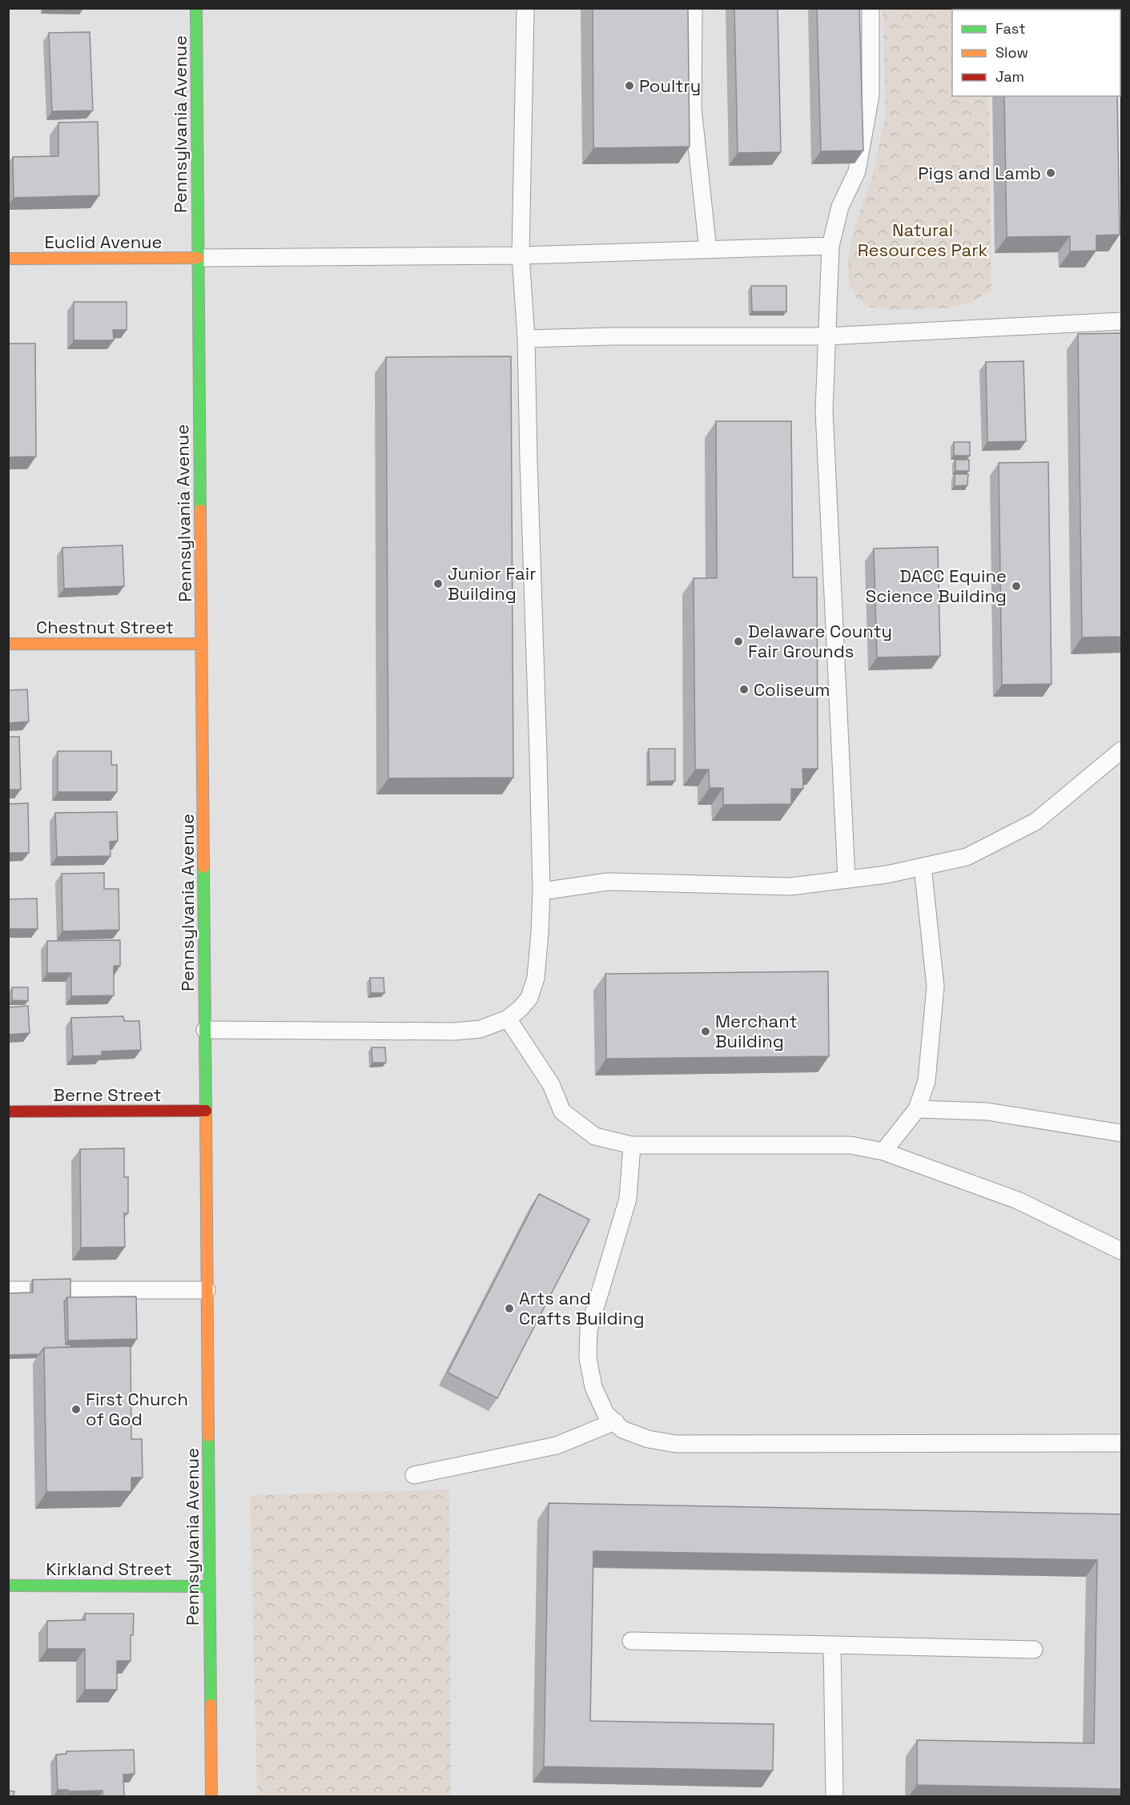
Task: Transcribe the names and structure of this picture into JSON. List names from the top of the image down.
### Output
{
  "streets": {
    "street": [
      "Pennsylvania Avenue",
      "Euclid Avenue",
      "Chestnut Street",
      "Berne Street",
      "Kirkland Street"
    ]
  },
  "crossings": [
    ["Pennsylvania Avenue", "Euclid Avenue"],
    ["Pennsylvania Avenue", "Chestnut Street"],
    ["Pennsylvania Avenue", "Berne Street"],
    ["Pennsylvania Avenue", "Kirkland Street"]
  ],
  "parks": ["Natural Resources Park"],
  "places": [
    "Poultry",
    "Pigs and Lamb",
    "Junior Fair Building",
    "DACC Equine Science Building",
    "Delaware County Fair Grounds",
    "Coliseum",
    "Merchant Building",
    "Arts and Crafts Building",
    "First Church of God"
  ],
  "legend": ["Fast", "Slow", "Jam"]
}
